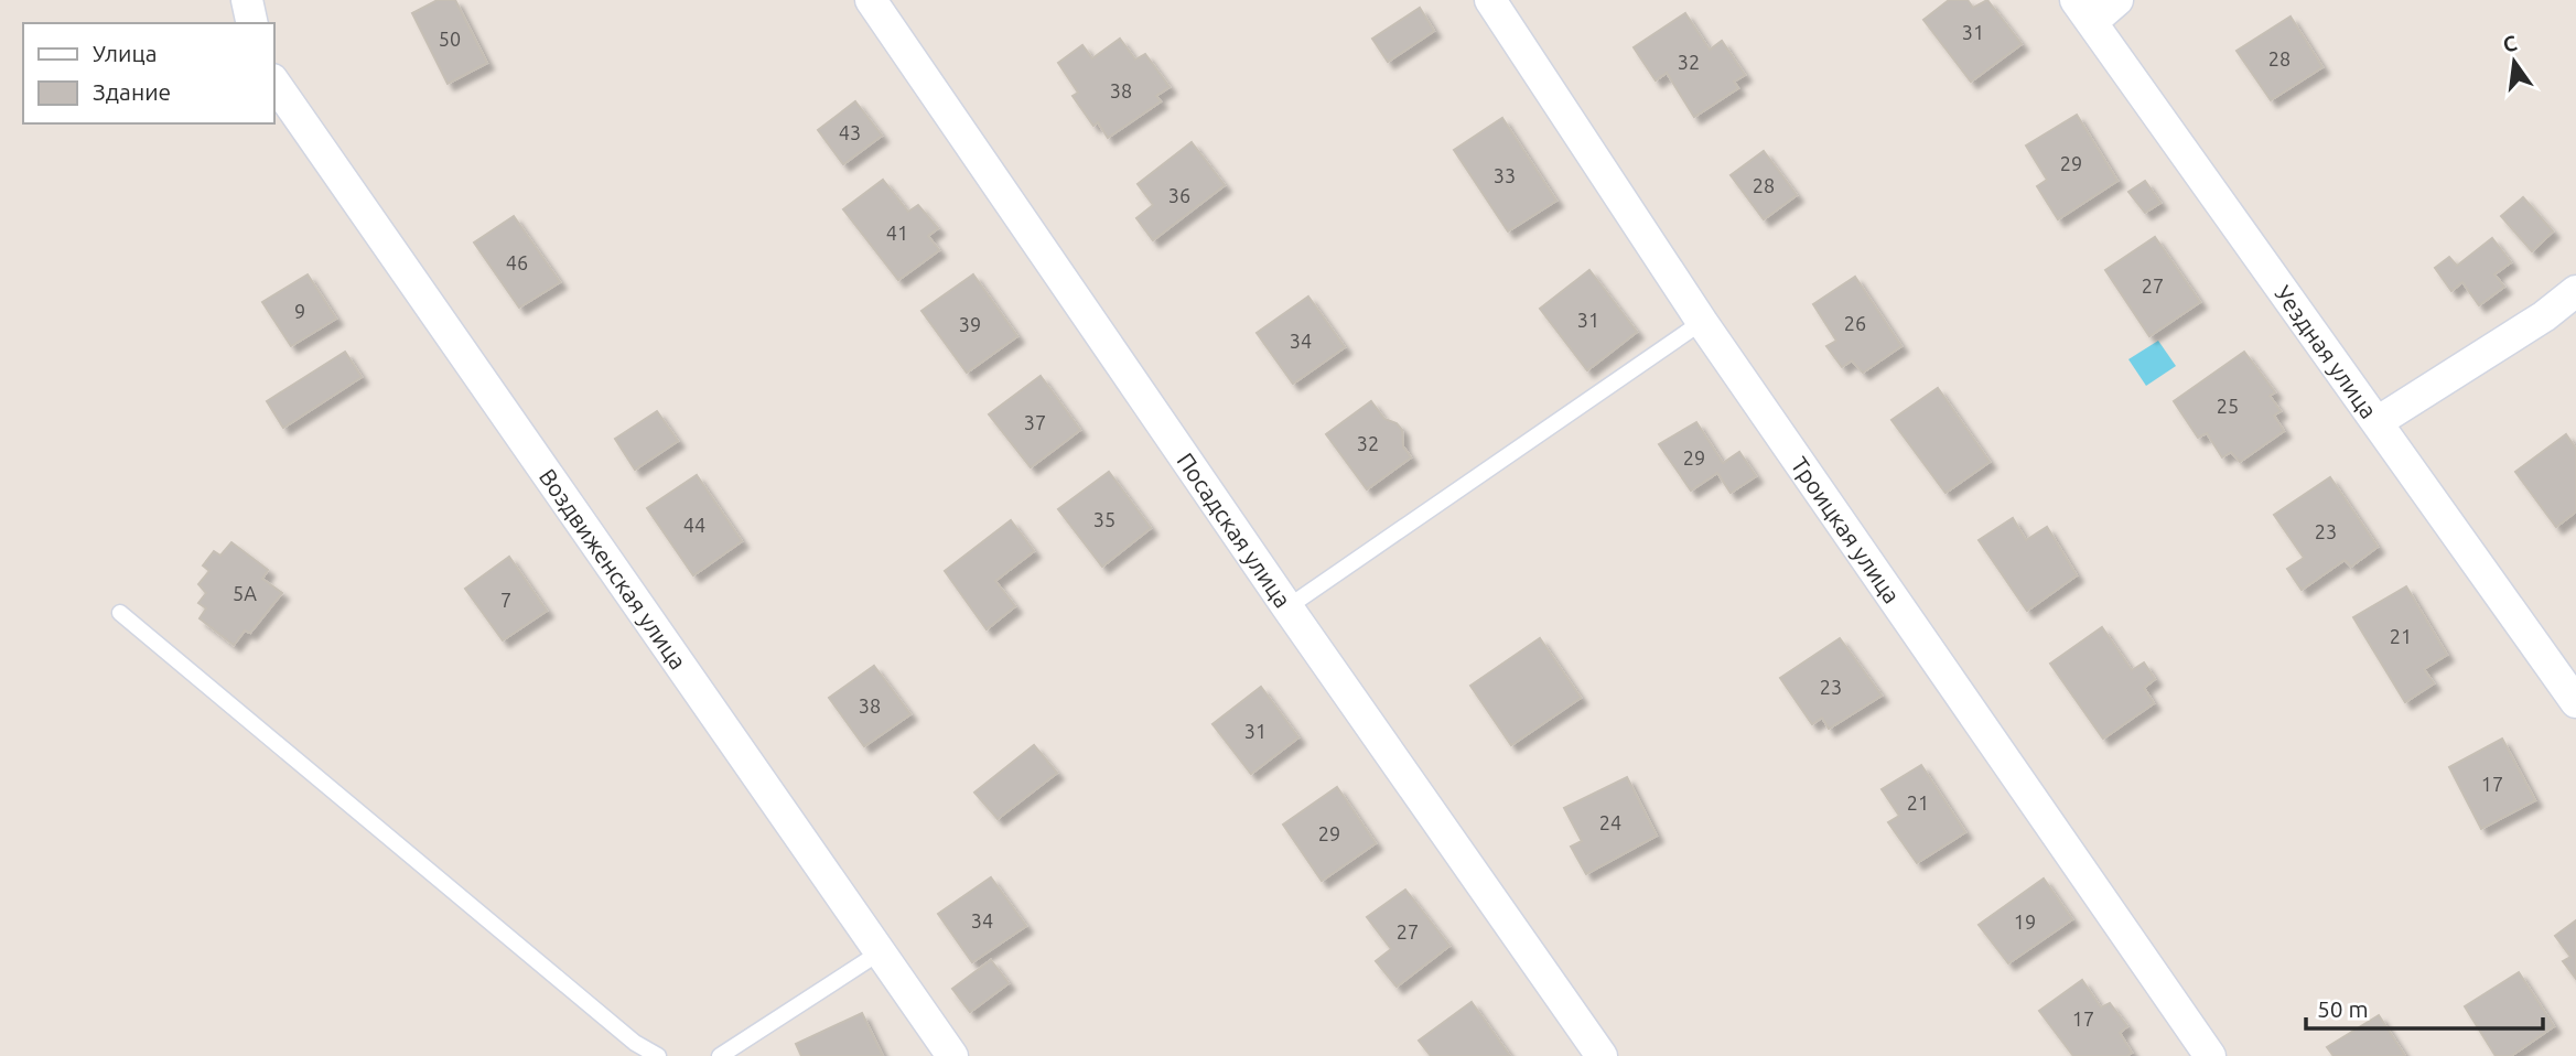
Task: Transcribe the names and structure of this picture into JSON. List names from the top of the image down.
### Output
{
  "streets": {
    "street": [
      "Уездная улица",
      "Посадская улица",
      "Троицкая улица",
      "Воздвиженская улица"
    ]
  },
  "house_numbers": [
    "31",
    "50",
    "28",
    "32",
    "38",
    "43",
    "29",
    "33",
    "28",
    "36",
    "41",
    "46",
    "27",
    "9",
    "31",
    "26",
    "39",
    "34",
    "25",
    "37",
    "32",
    "29",
    "35",
    "44",
    "23",
    "5А",
    "7",
    "21",
    "23",
    "38",
    "31",
    "17",
    "21",
    "24",
    "29",
    "34",
    "19",
    "27",
    "17"
  ],
  "legend": ["Улица", "Здание"],
  "scale_bar": "50 m",
  "north": "top"
}
